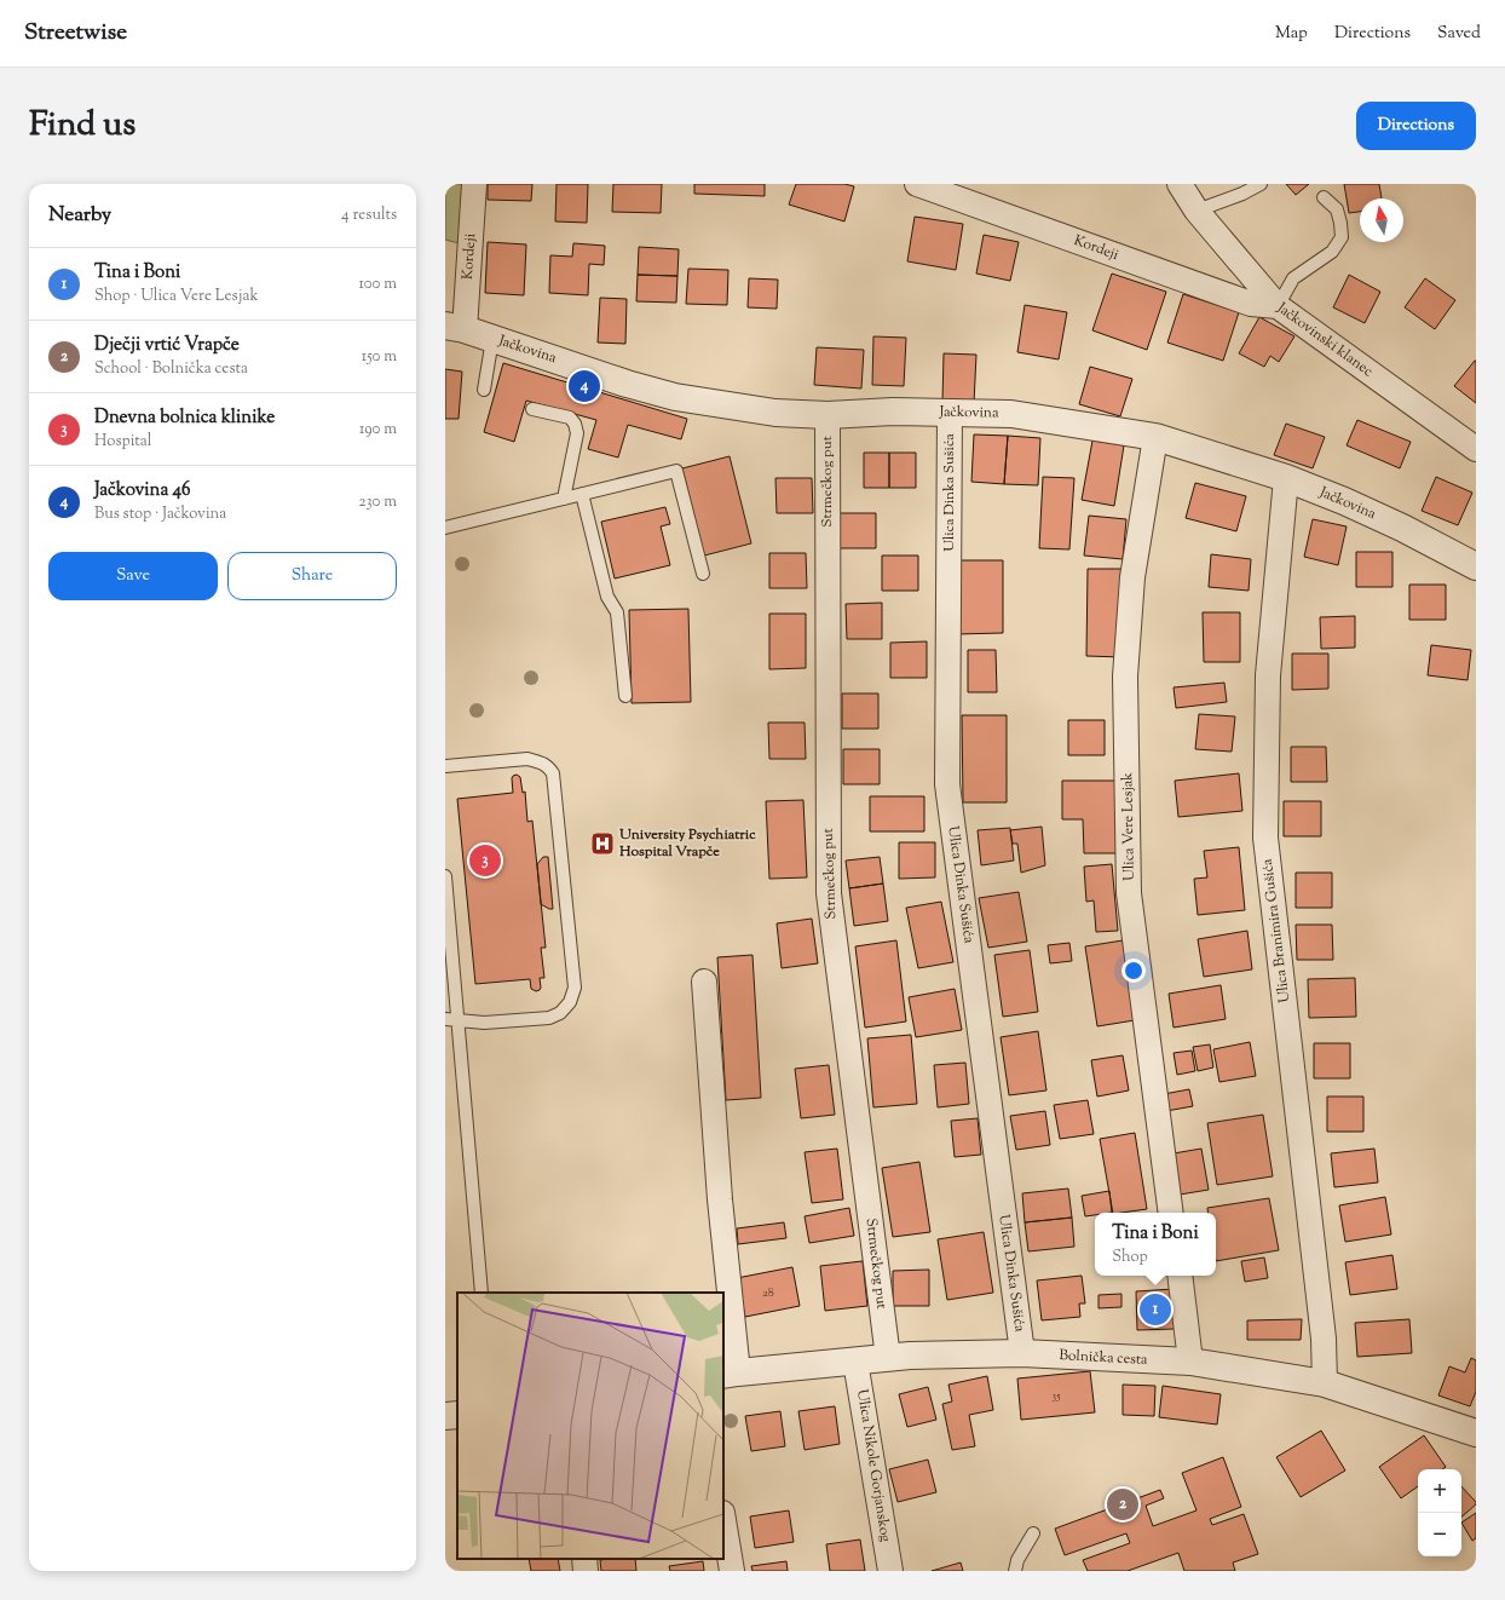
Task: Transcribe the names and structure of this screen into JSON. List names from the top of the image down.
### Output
{
  "streets": {
    "street": [
      "Kordeji",
      "Jačkovinski klanec",
      "Jačkovina",
      "Strmečkog put",
      "Ulica Dinka Sušića",
      "Ulica Vere Lesjak",
      "Ulica Branimira Gušića",
      "Bolnička cesta",
      "Ulica Nikole Gorjanskog"
    ]
  },
  "crossings": [
    ["Kordeji", "Jačkovinski klanec"],
    ["Kordeji", "Jačkovina"],
    ["Jačkovina", "Strmečkog put"],
    ["Jačkovina", "Ulica Dinka Sušića"],
    ["Jačkovina", "Ulica Vere Lesjak"],
    ["Jačkovina", "Ulica Branimira Gušića"],
    ["Strmečkog put", "Bolnička cesta"],
    ["Ulica Dinka Sušića", "Bolnička cesta"],
    ["Ulica Branimira Gušića", "Bolnička cesta"],
    ["Bolnička cesta", "Ulica Nikole Gorjanskog"]
  ],
  "places": {
    "hospital": ["University Psychiatric Hospital Vrapče"]
  },
  "house_numbers": ["28", "35"],
  "north": "top",
  "page": {
    "header": "Streetwise",
    "nav": ["Map", "Directions", "Saved"],
    "title": "Find us",
    "buttons": [
      "Directions",
      ["Save", "Share"]
    ],
    "heading": ["Nearby", "4 results"],
    "list": [
      {
        "mark": "1",
        "name": "Tina i Boni",
        "note": "Shop · Ulica Vere Lesjak",
        "value": "100 m"
      },
      {
        "mark": "2",
        "name": "Dječji vrtić Vrapče",
        "note": "School · Bolnička cesta",
        "value": "150 m"
      },
      {
        "mark": "3",
        "name": "Dnevna bolnica klinike",
        "note": "Hospital",
        "value": "190 m"
      },
      {
        "mark": "4",
        "name": "Jačkovina 46",
        "note": "Bus stop · Jačkovina",
        "value": "230 m"
      }
    ],
    "pins": [
      "4",
      "3",
      "1",
      "2"
    ],
    "popup": ["Tina i Boni", "Shop"],
    "map_buttons": ["+", "−"]
  }
}
